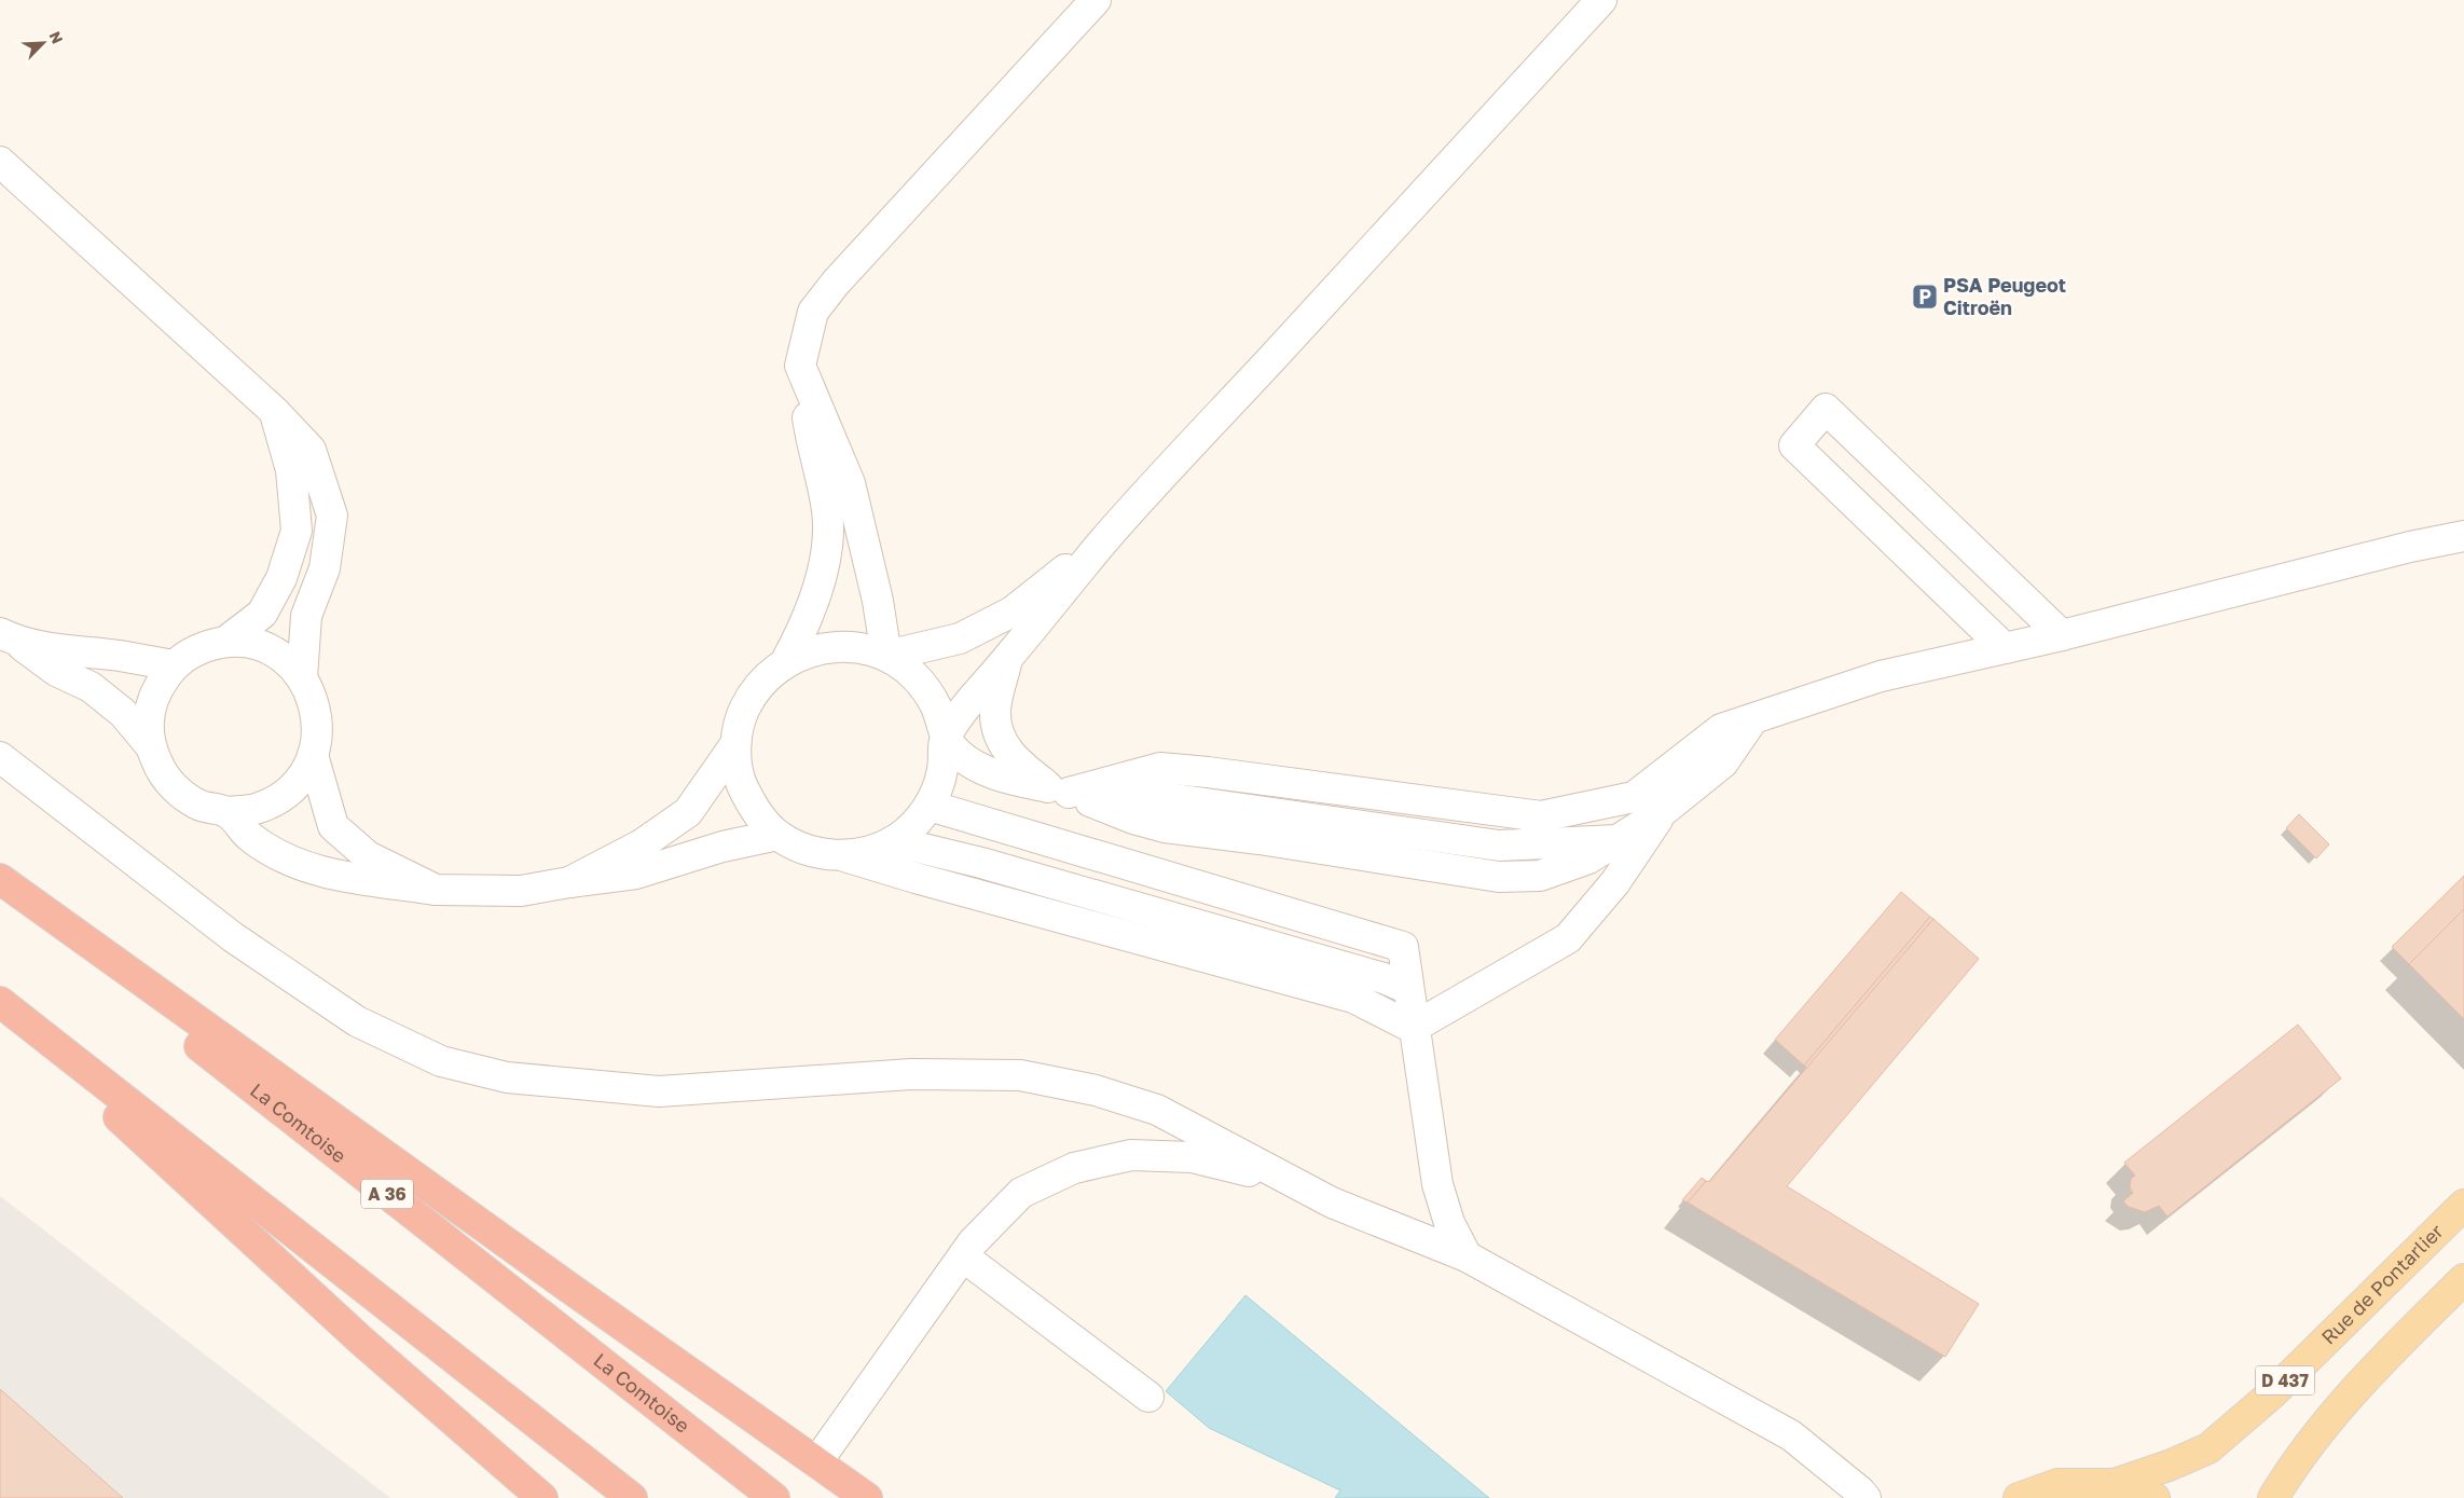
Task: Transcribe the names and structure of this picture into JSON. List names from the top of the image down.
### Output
{
  "streets": {
    "highway": ["La Comtoise", "A 36"],
    "main road": ["Rue de Pontarlier", "D 437"]
  },
  "places": {
    "parking": ["PSA Peugeot Citroën"]
  },
  "north": "top right"
}
